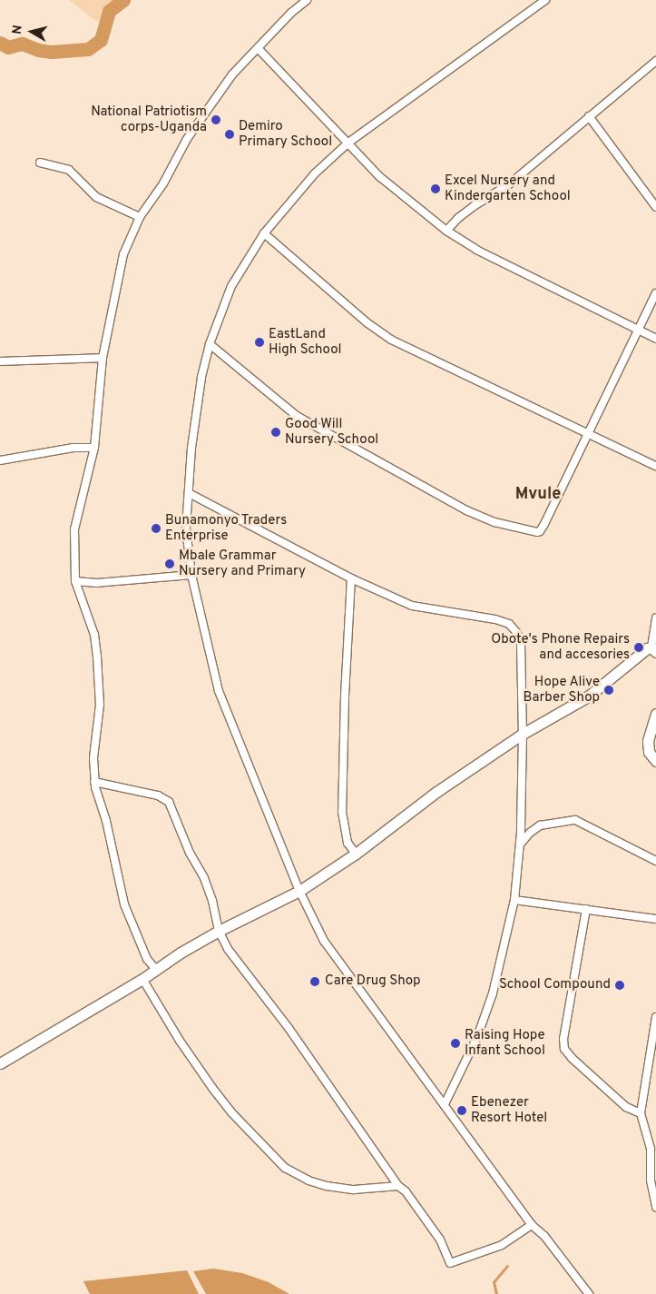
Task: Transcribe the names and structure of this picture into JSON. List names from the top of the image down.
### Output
{
  "districts": ["Mvule"],
  "places": [
    "National Patriotism corps-Uganda",
    "Demiro Primary School",
    "Excel Nursery and Kindergarten School",
    "EastLand High School",
    "Good Will Nursery School",
    "Bunamonyo Traders Enterprise",
    "Mbale Grammar Nursery and Primary",
    "Obote's Phone Repairs and accesories",
    "Hope Alive Barber Shop",
    "Care Drug Shop",
    "School Compound",
    "Raising Hope Infant School",
    "Ebenezer Resort Hotel"
  ],
  "north": "left"
}
